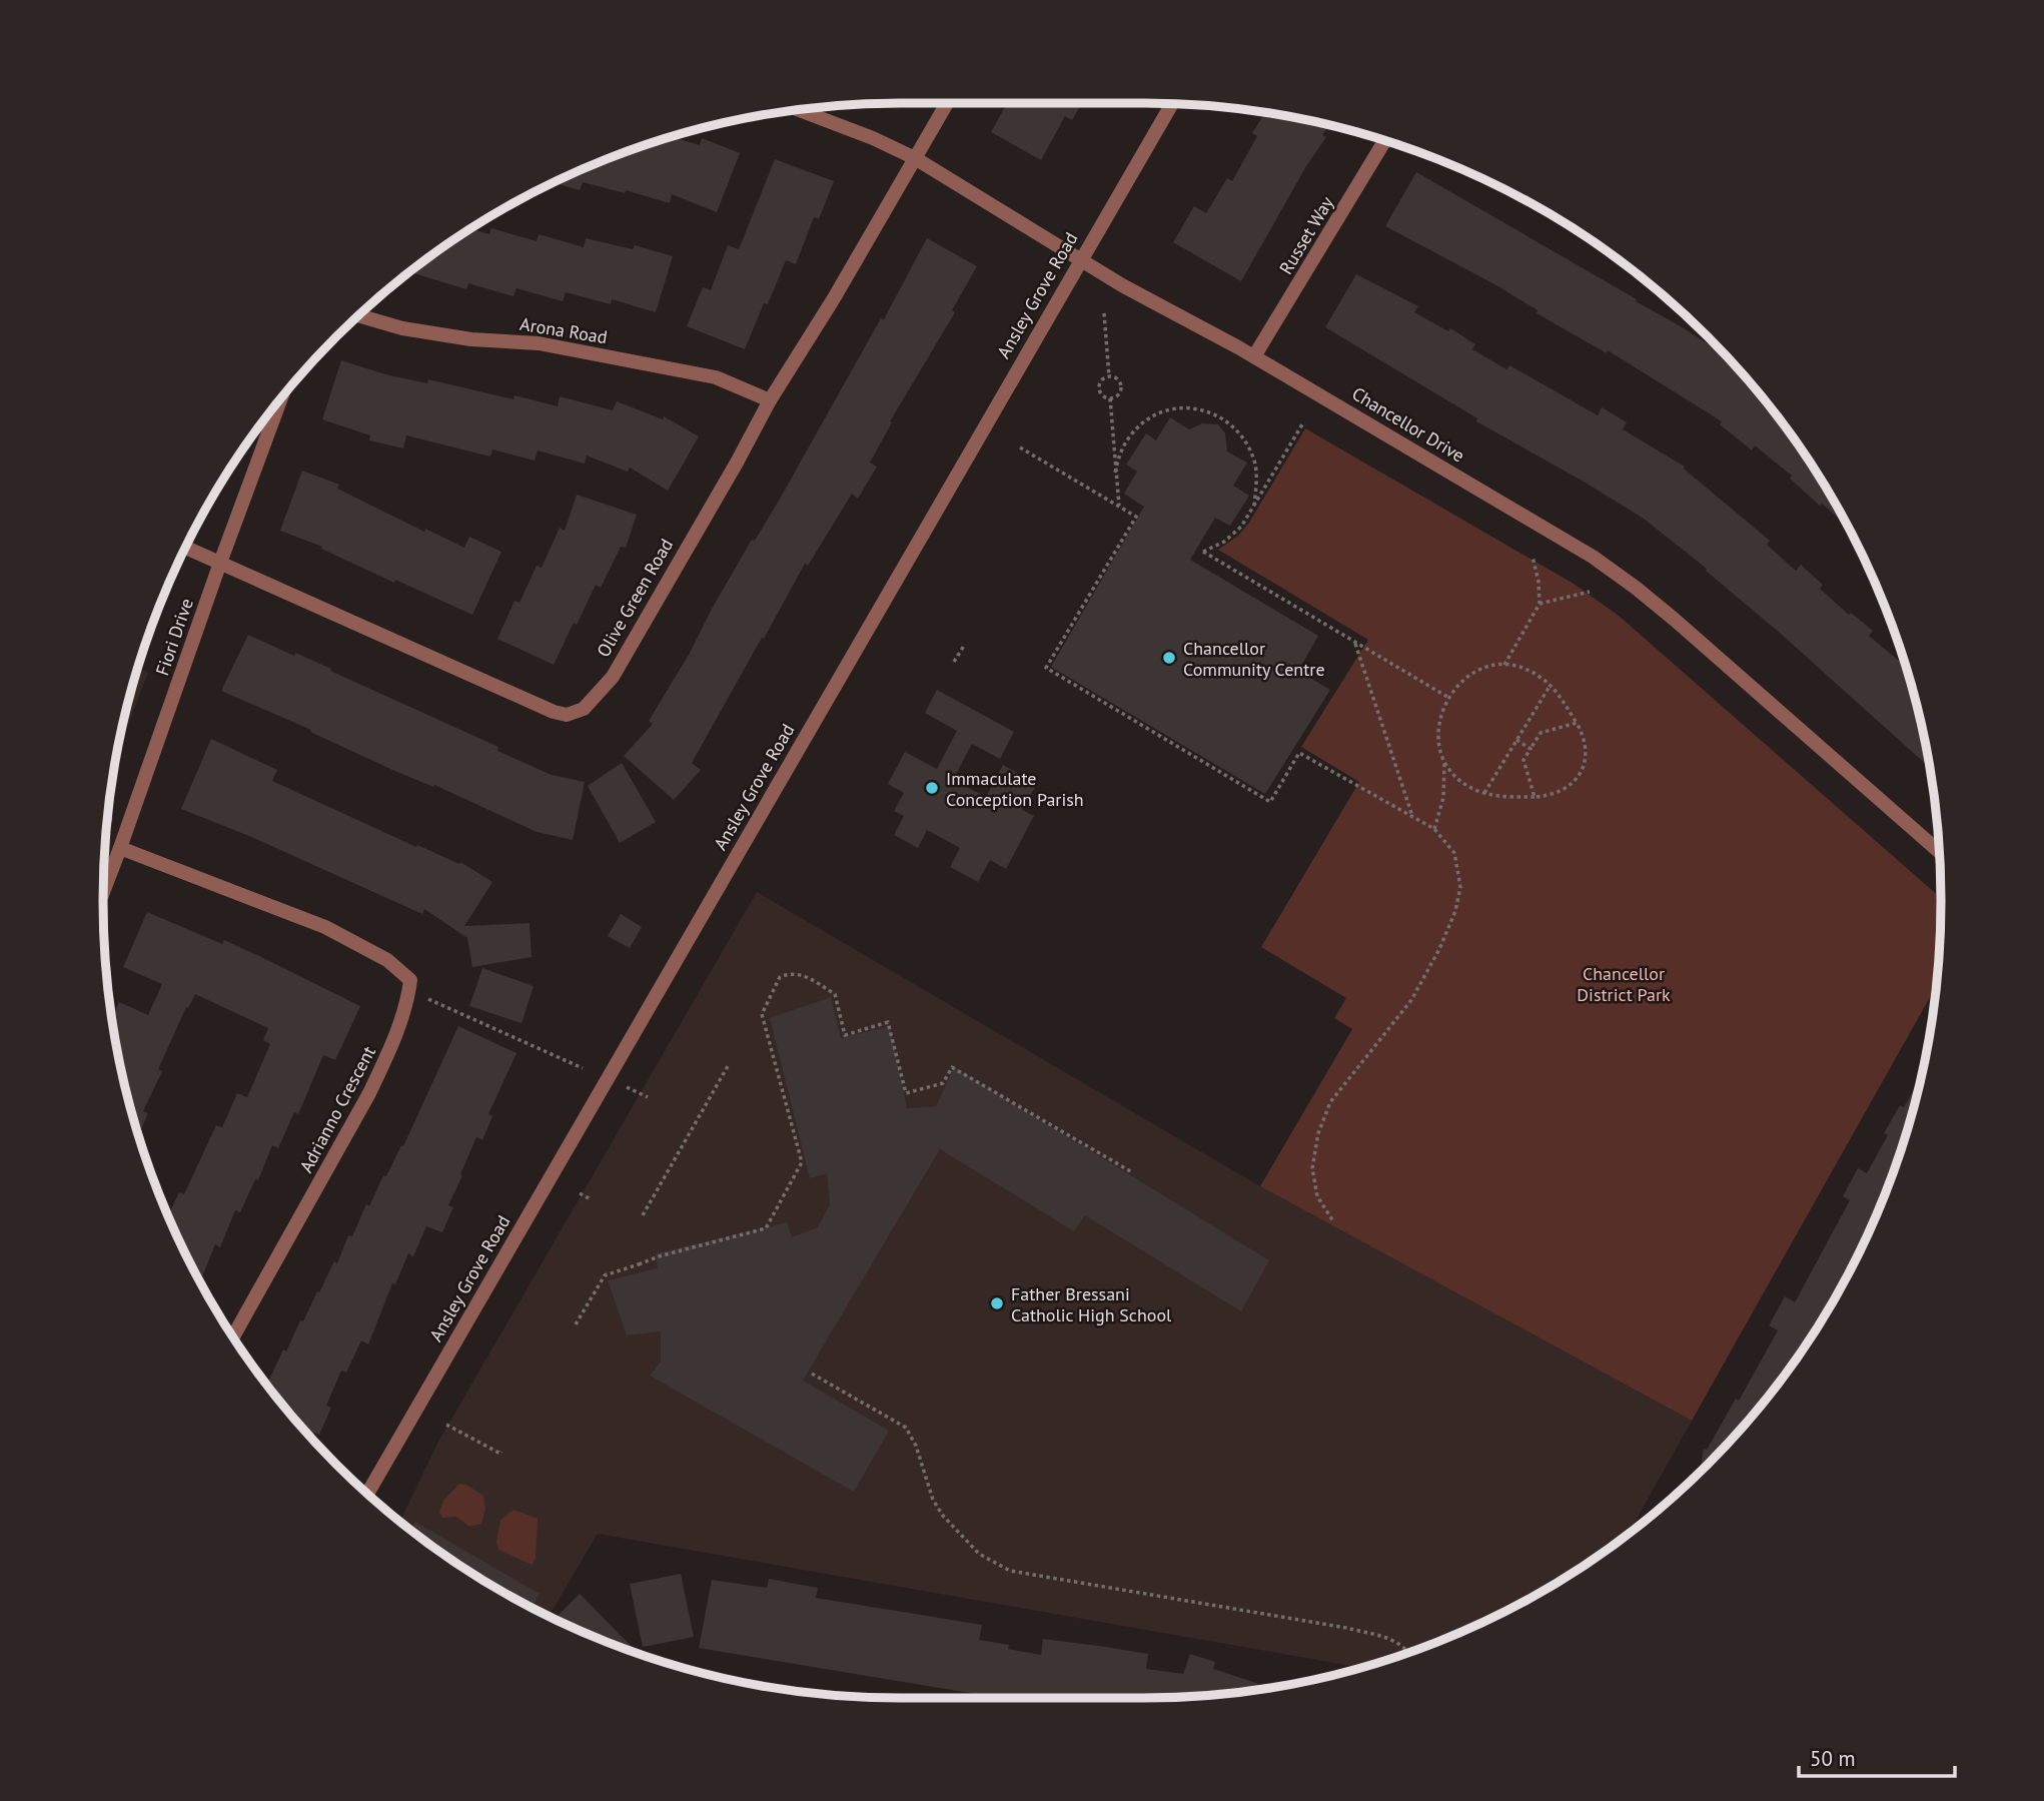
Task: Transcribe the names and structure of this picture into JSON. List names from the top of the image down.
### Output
{
  "streets": {
    "street": [
      "Russet Way",
      "Ansley Grove Road",
      "Arona Road",
      "Chancellor Drive",
      "Olive Green Road",
      "Fiori Drive",
      "Adrianno Crescent"
    ]
  },
  "crossings": [
    ["Russet Way", "Chancellor Drive"],
    ["Ansley Grove Road", "Chancellor Drive"],
    ["Arona Road", "Olive Green Road"],
    ["Chancellor Drive", "Olive Green Road"],
    ["Olive Green Road", "Fiori Drive"],
    ["Fiori Drive", "Adrianno Crescent"]
  ],
  "parks": ["Chancellor District Park"],
  "places": ["Chancellor Community Centre", "Immaculate Conception Parish", "Father Bressani Catholic High School"],
  "scale_bar": "50 m"
}
